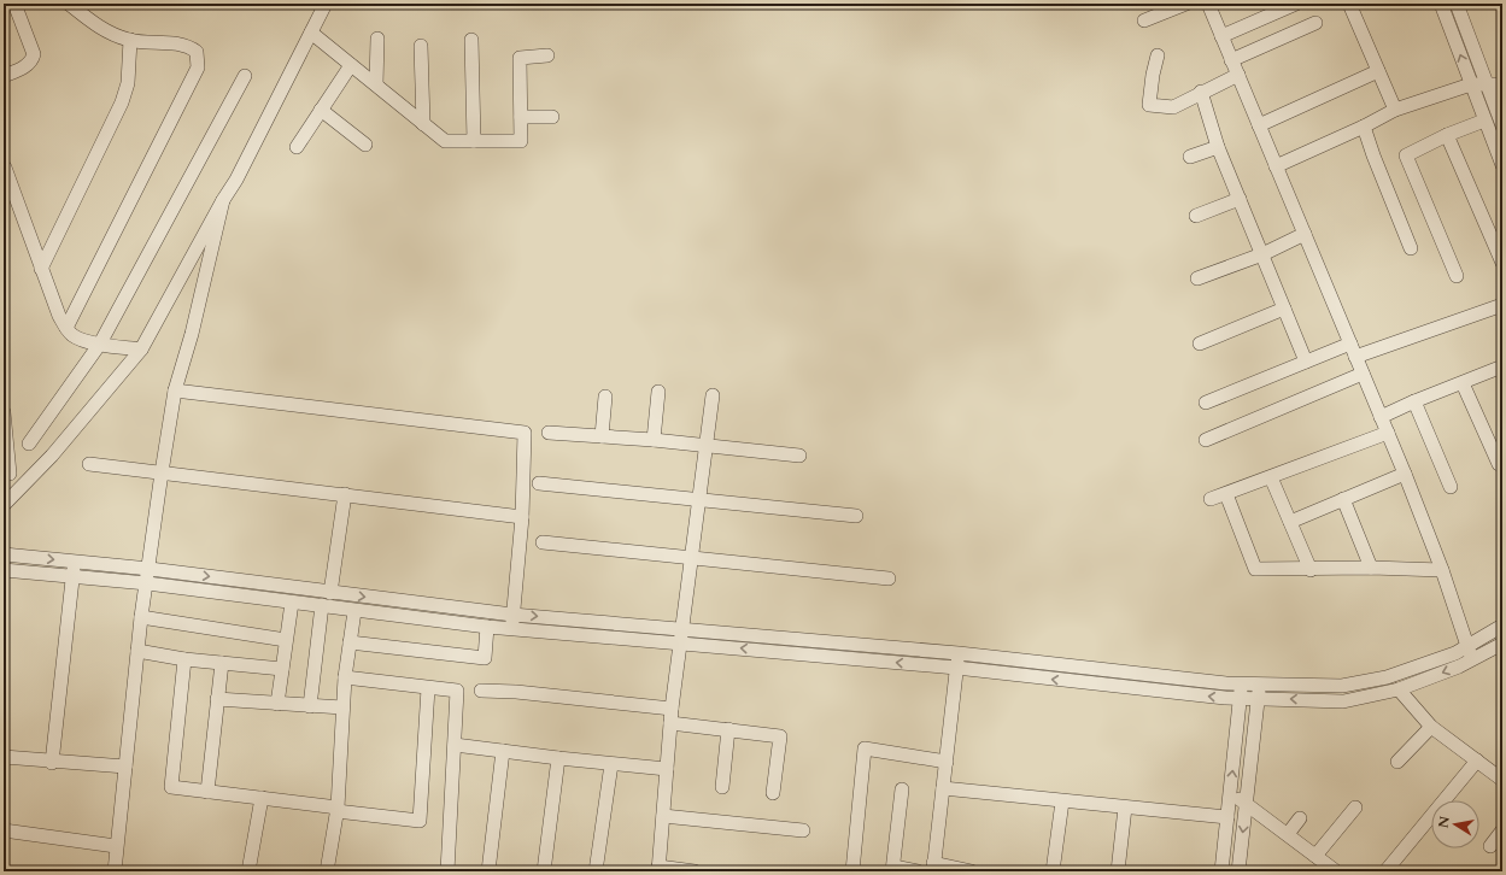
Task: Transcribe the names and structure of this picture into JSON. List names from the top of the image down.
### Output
{
  "north": "left"
}
